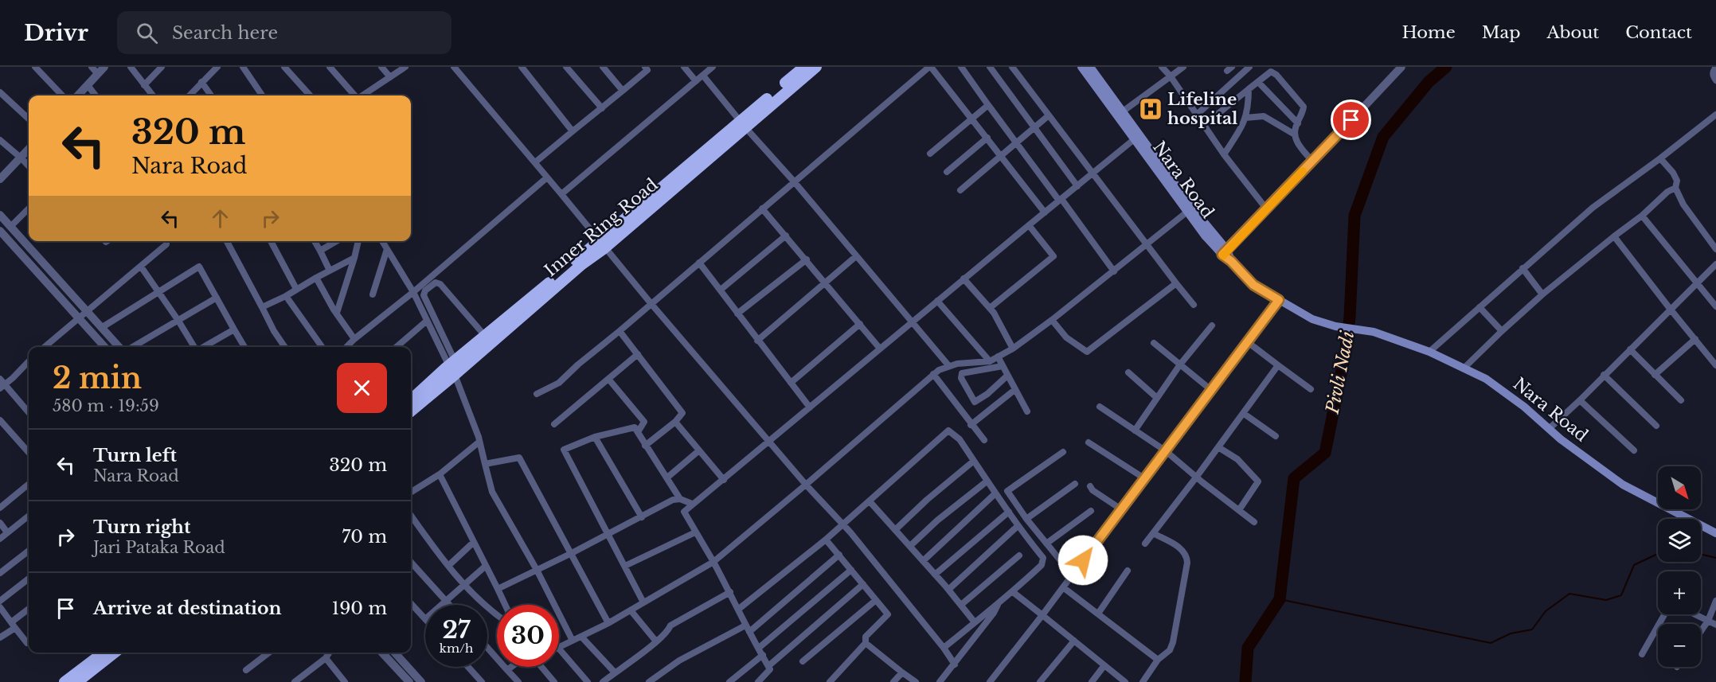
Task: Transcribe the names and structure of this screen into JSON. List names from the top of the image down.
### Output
{
  "streets": {
    "highway": ["Inner Ring Road"],
    "main road": ["Nara Road"]
  },
  "water": ["Pivli Nadi"],
  "places": {
    "hospital": ["Lifeline hospital"]
  },
  "north": "bottom right",
  "page": {
    "header": "Drivr",
    "search": "Search here",
    "nav": [
      "Home",
      "Map",
      "About",
      "Contact"
    ],
    "turn": ["320 m", "Nara Road"],
    "heading": ["2 min", "580 m · 19:59"],
    "list": [
      {
        "name": "Turn left",
        "note": "Nara Road",
        "value": "320 m"
      },
      {
        "name": "Turn right",
        "note": "Jari Pataka Road",
        "value": "70 m"
      },
      {
        "name": "Arrive at destination",
        "value": "190 m"
      }
    ],
    "map_buttons": ["+", "−"],
    "speed": "27 km/h",
    "limit": "30"
  }
}
